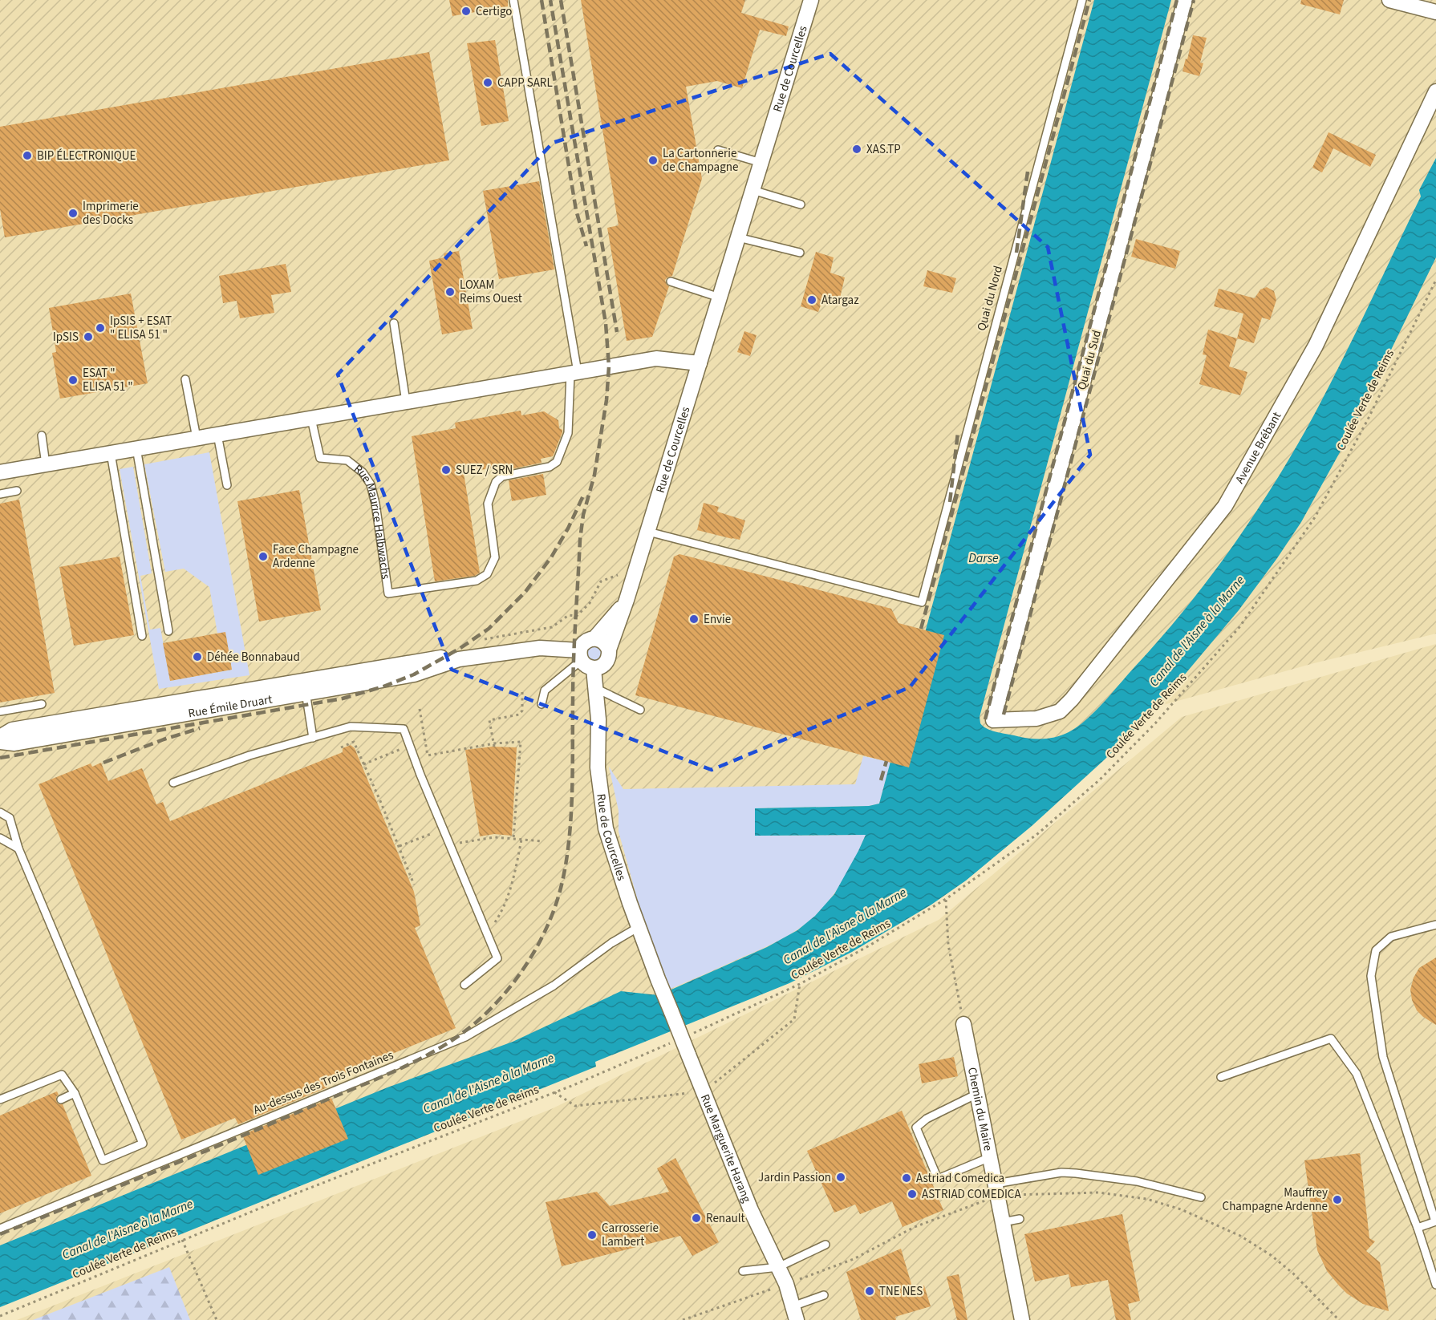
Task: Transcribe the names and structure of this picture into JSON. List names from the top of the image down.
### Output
{
  "streets": {
    "street": [
      "Rue de Courcelles",
      "Quai du Sud",
      "Avenue Brébant",
      "Rue Émile Druart",
      "Chemin du Maire",
      "Rue Marguerite Harang"
    ],
    "lane": ["Quai du Nord", "Rue Maurice Halbwachs", "Au-dessus des Trois Fontaines"],
    "path": ["Coulée Verte de Reims"]
  },
  "crossings": [
    ["Rue de Courcelles", "Quai du Nord"],
    ["Rue de Courcelles", "Rue Émile Druart"],
    ["Rue de Courcelles", "Au-dessus des Trois Fontaines"],
    ["Rue de Courcelles", "Rue Marguerite Harang"],
    ["Quai du Sud", "Avenue Brébant"]
  ],
  "water": ["Darse", "Canal de l'Aisne à la Marne"],
  "places": [
    "Certigo",
    "CAPP SARL",
    "XAS.TP",
    "BIP ÉLECTRONIQUE",
    "La Cartonnerie de Champagne",
    "Imprimerie des Docks",
    "LOXAM Reims Ouest",
    "Atargaz",
    "IpSIS + ESAT \" ELISA 51 \"",
    "IpSIS",
    "ESAT \" ELISA 51 \"",
    "SUEZ / SRN",
    "Face Champagne Ardenne",
    "Envie",
    "Déhée Bonnabaud",
    "Jardin Passion",
    "Astriad Comedica",
    "ASTRIAD COMEDICA",
    "Mauffrey Champagne Ardenne",
    "Renault",
    "Carrosserie Lambert",
    "TNE NES"
  ]
}
